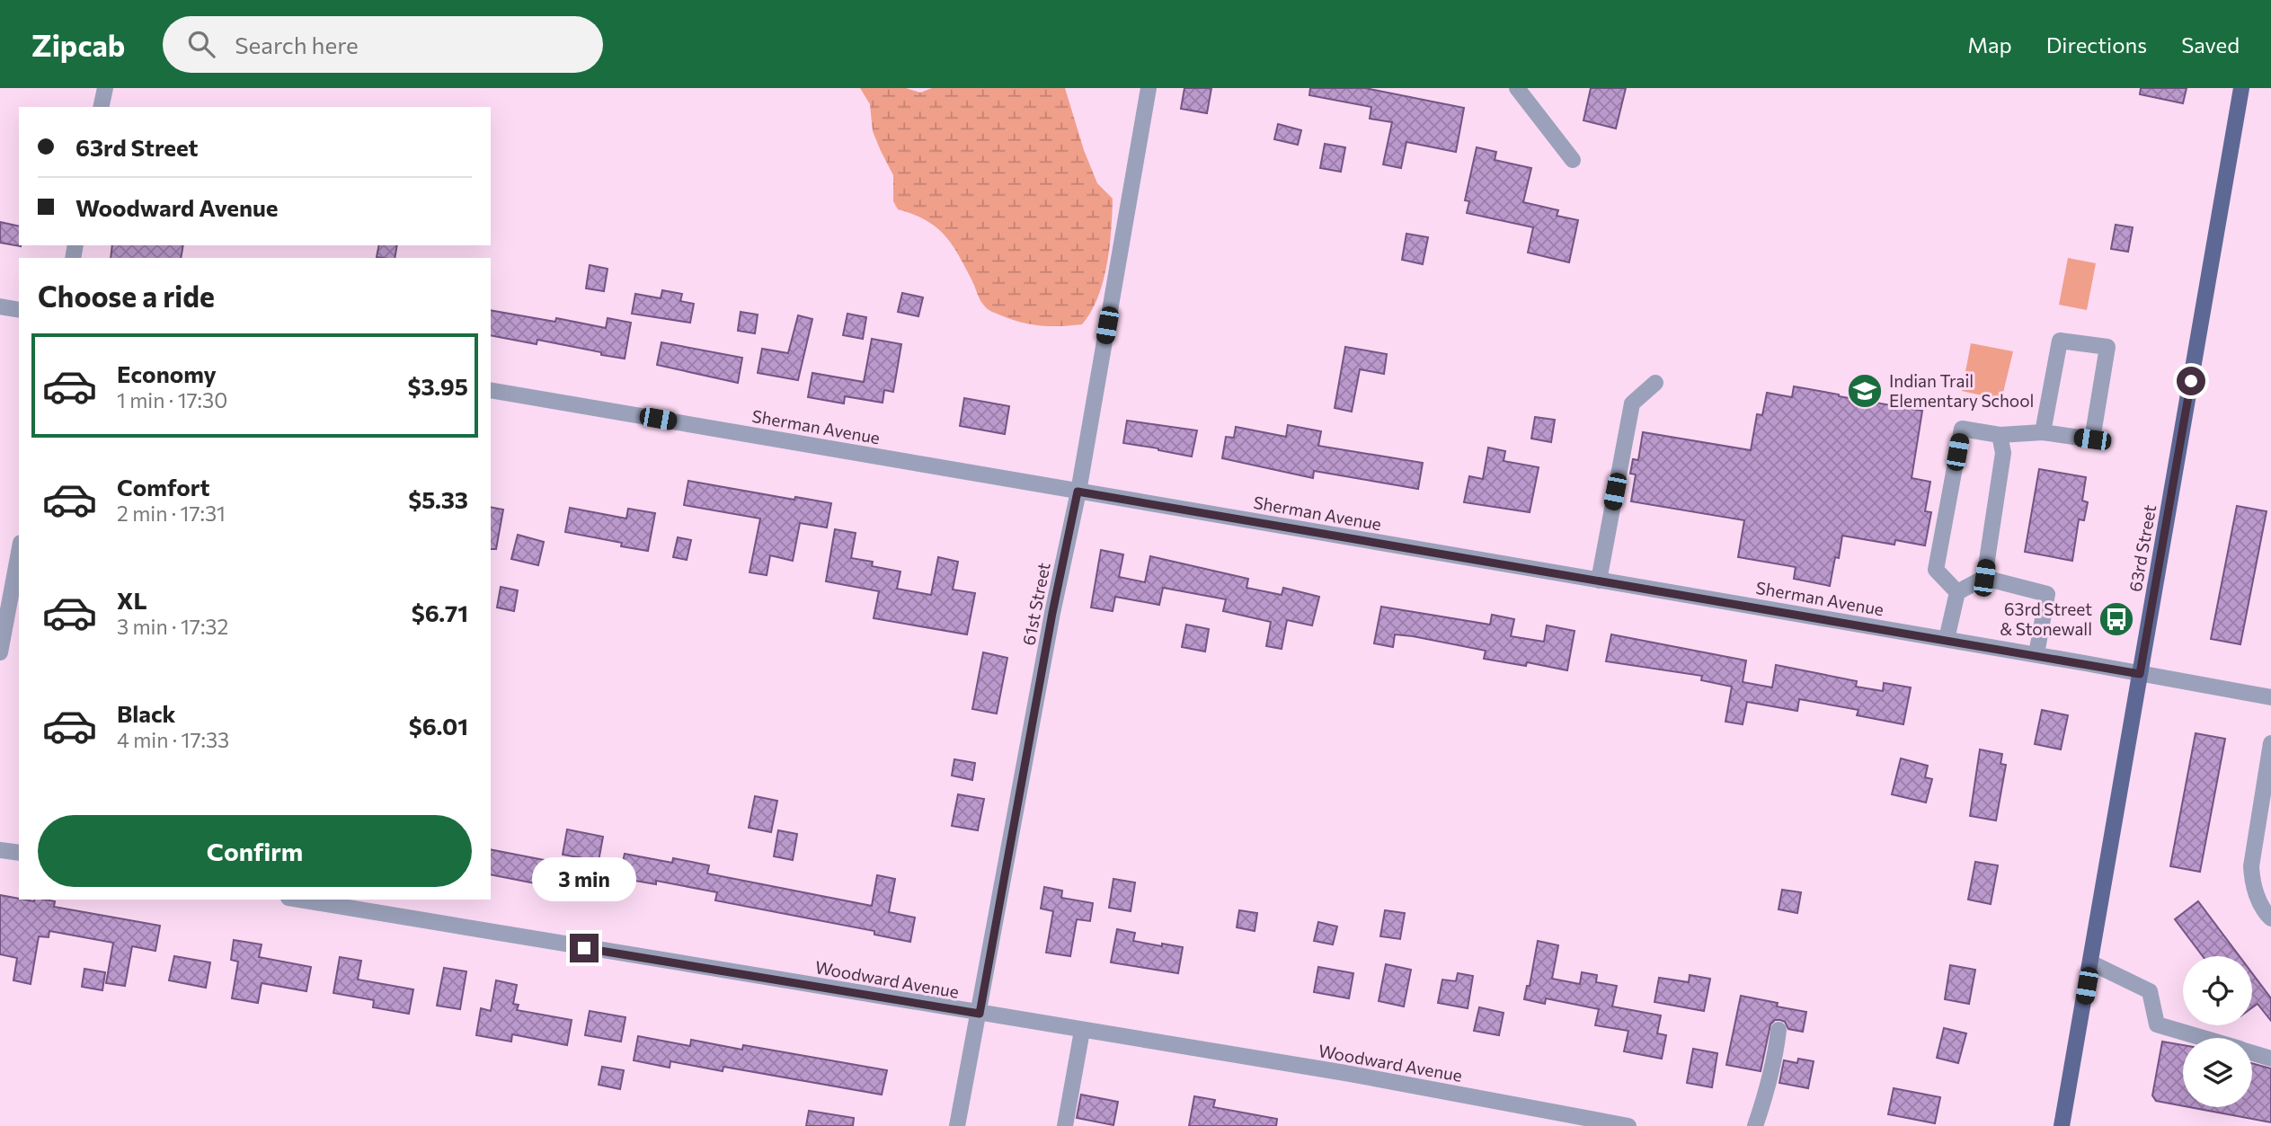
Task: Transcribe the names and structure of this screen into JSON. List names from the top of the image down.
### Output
{
  "streets": {
    "main road": ["63rd Street"],
    "street": ["Sherman Avenue", "61st Street", "Woodward Avenue"]
  },
  "crossings": [
    ["Sherman Avenue", "63rd Street"],
    ["Sherman Avenue", "61st Street"],
    ["61st Street", "Woodward Avenue"]
  ],
  "places": {
    "school or university": ["Indian Trail Elementary School"],
    "bus stop": ["63rd Street & Stonewall"]
  },
  "page": {
    "header": "Zipcab",
    "search": "Search here",
    "nav": ["Map", "Directions", "Saved"],
    "banner": ["63rd Street", "Woodward Avenue"],
    "heading": "Choose a ride",
    "list": [
      {
        "name": "Economy",
        "note": "1 min · 17:30",
        "value": "$3.95"
      },
      {
        "name": "Comfort",
        "note": "2 min · 17:31",
        "value": "$5.33"
      },
      {
        "name": "XL",
        "note": "3 min · 17:32",
        "value": "$6.71"
      },
      {
        "name": "Black",
        "note": "4 min · 17:33",
        "value": "$6.01"
      }
    ],
    "buttons": "Confirm",
    "bubble": "3 min"
  }
}
